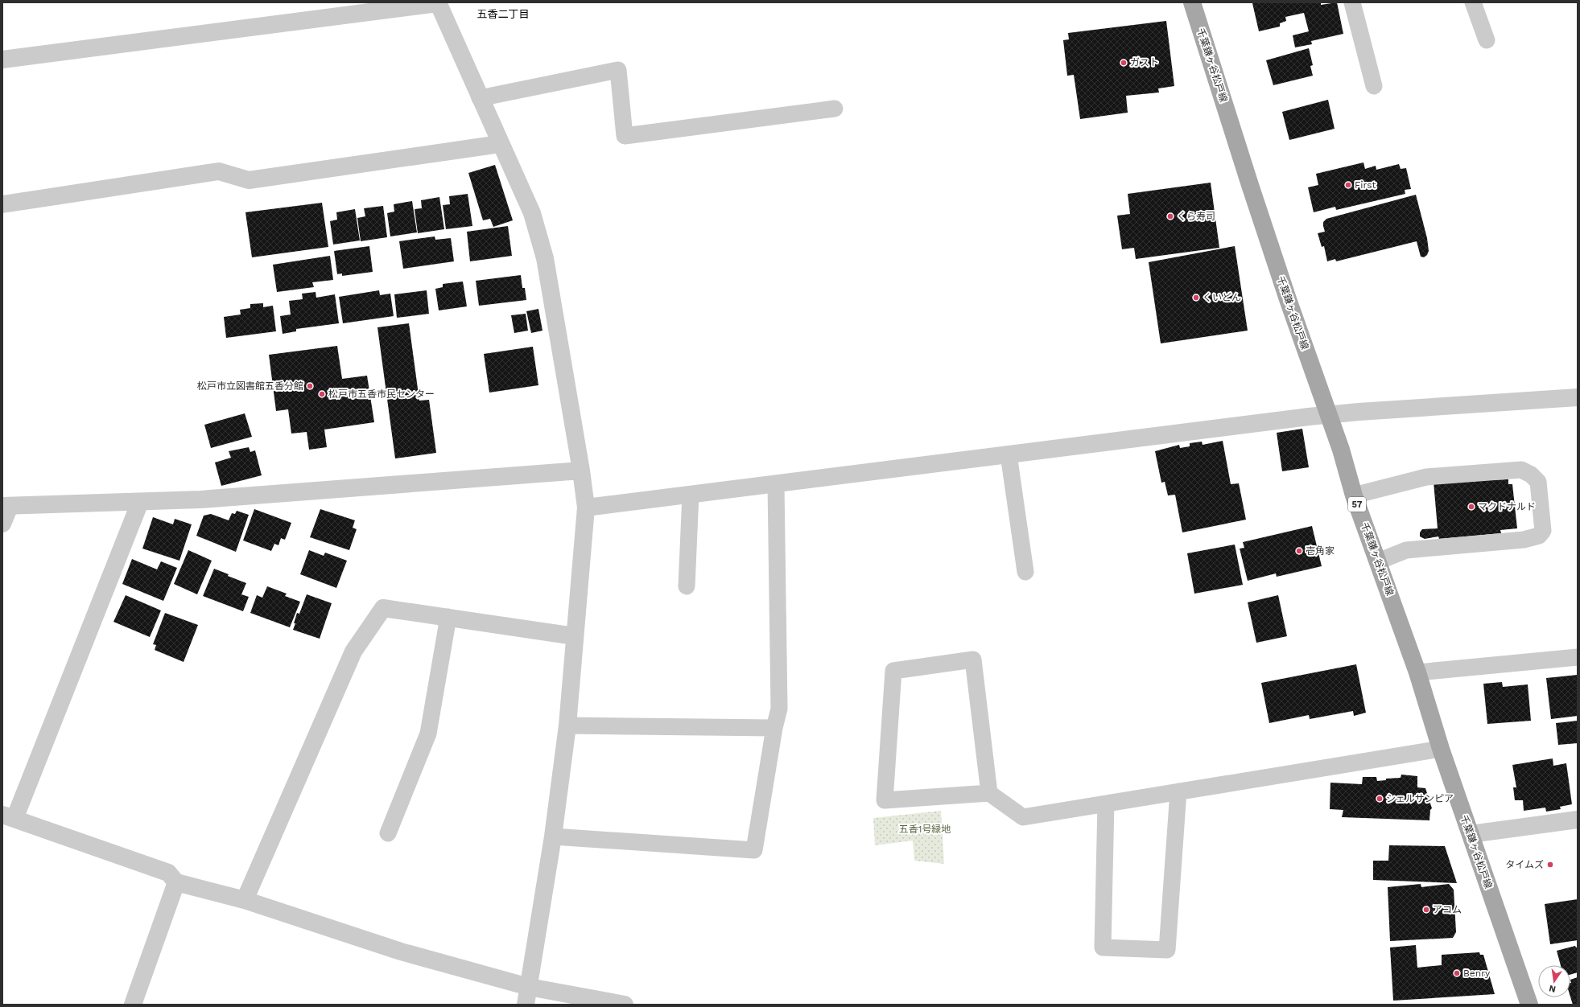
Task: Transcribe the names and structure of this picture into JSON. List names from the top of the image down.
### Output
{
  "streets": {
    "main road": ["千葉鎌ヶ谷松戸線", "57"]
  },
  "districts": ["五香二丁目"],
  "parks": ["五香1号緑地"],
  "places": [
    "ガスト",
    "First",
    "くら寿司",
    "くいどん",
    "松戸市立図書館五香分館",
    "松戸市五香市民センター",
    "マクドナルド",
    "壱角家",
    "シェルサンピア",
    "タイムズ",
    "アコム",
    "Benry"
  ],
  "north": "bottom"
}
